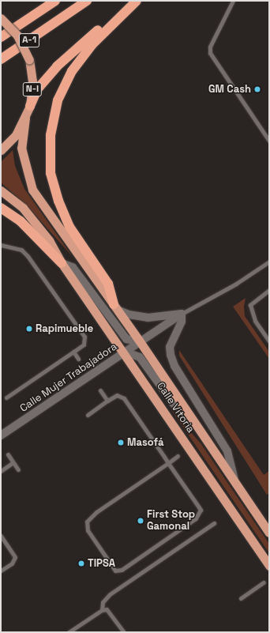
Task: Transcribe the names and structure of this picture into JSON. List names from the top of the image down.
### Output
{
  "streets": {
    "highway": ["A-1", "N-I", "Calle Vitoria"],
    "street": ["Calle Mujer Trabajadora"]
  },
  "crossings": [
    ["N-I", "Calle Vitoria"],
    ["Calle Mujer Trabajadora", "Calle Vitoria"]
  ],
  "places": [
    "GM Cash",
    "Rapimueble",
    "Masofá",
    "First Stop Gamonal",
    "TIPSA"
  ]
}
